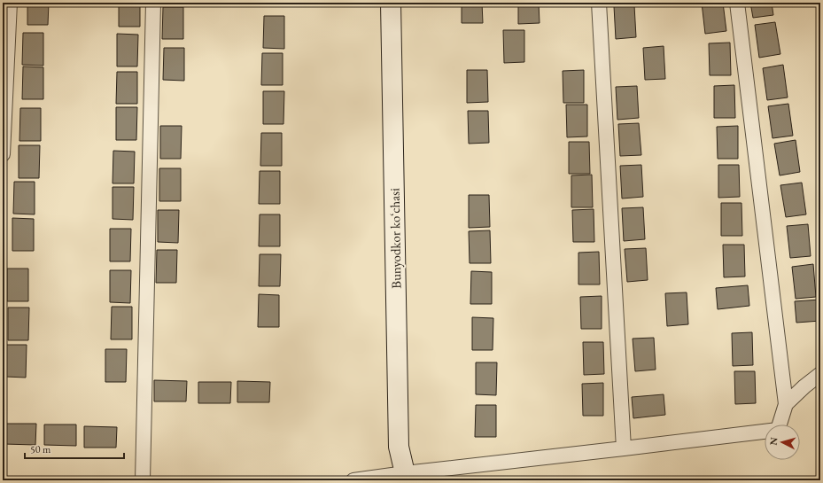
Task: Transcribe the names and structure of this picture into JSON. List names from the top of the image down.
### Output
{
  "streets": {
    "main road": ["Bunyodkor koʻchasi"]
  },
  "scale_bar": "50 m",
  "north": "left"
}
